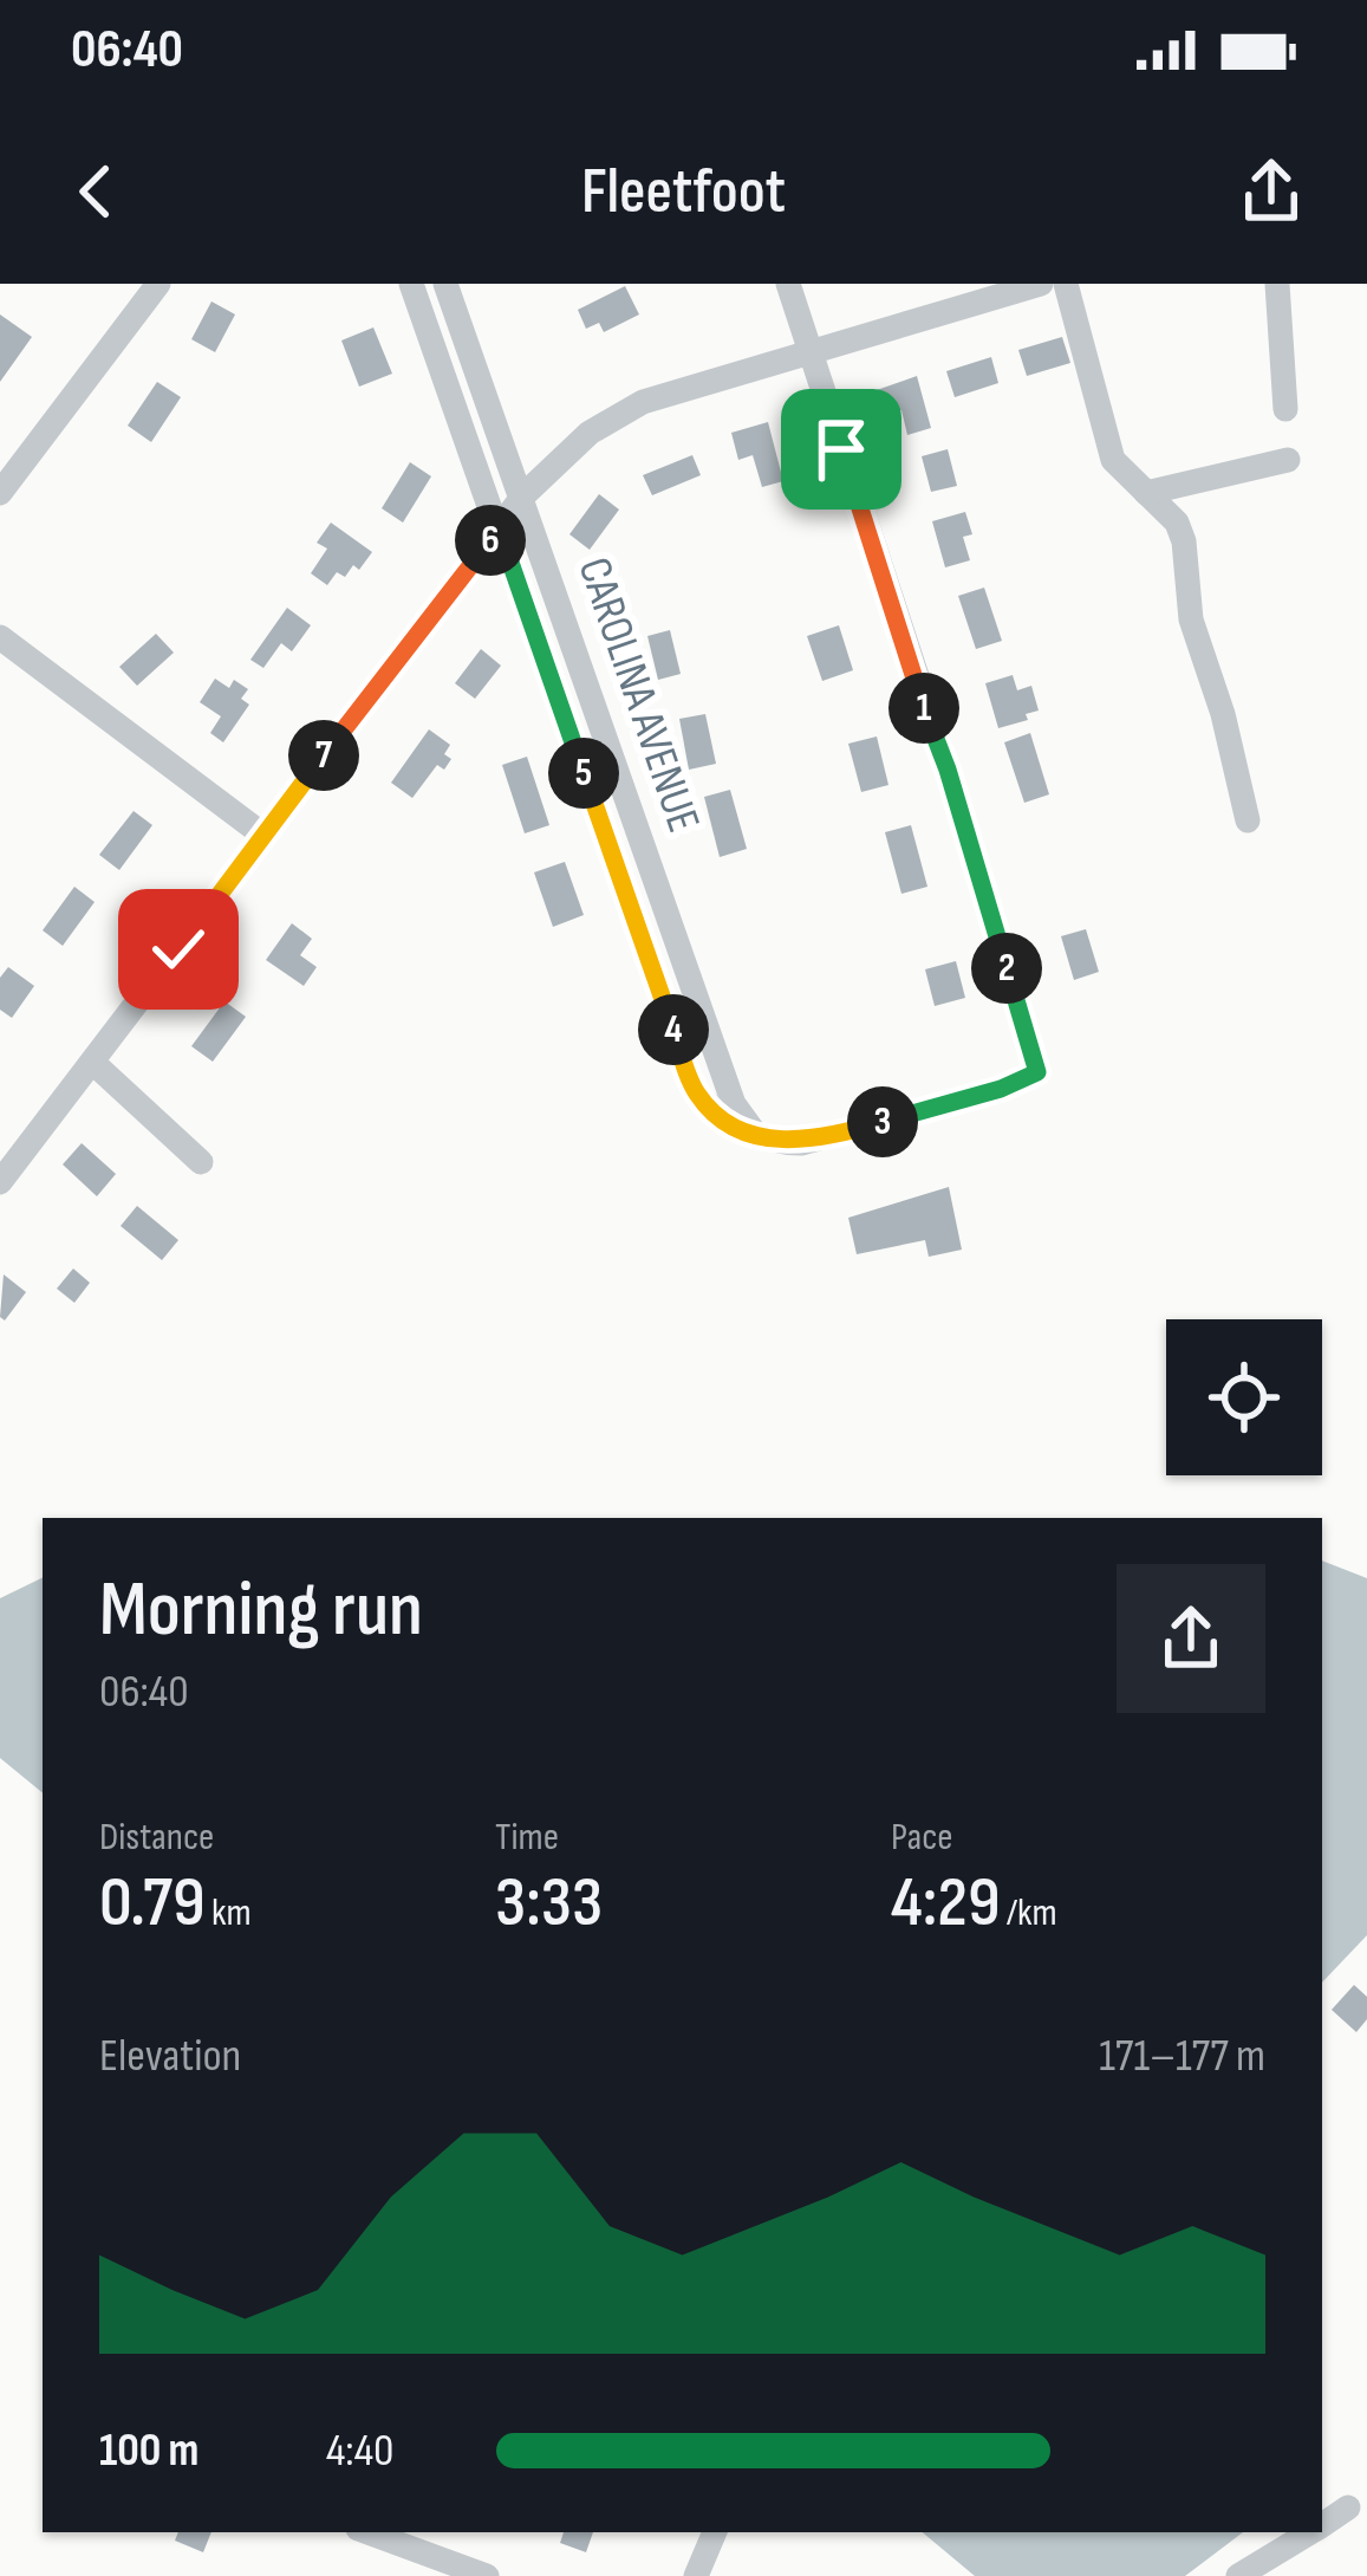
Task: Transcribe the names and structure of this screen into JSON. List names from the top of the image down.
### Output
{
  "streets": {
    "street": ["CAROLINA AVENUE"]
  },
  "page": {
    "status": "06:40",
    "header": "Fleetfoot",
    "pins": [
      "6",
      "1",
      "7",
      "5",
      "2",
      "4",
      "3"
    ],
    "heading": ["Morning run", "06:40"],
    "stats": [
      ["Distance", "0.79 km"],
      ["Time", "3:33"],
      ["Pace", "4:29 /km"]
    ],
    "chart": ["Elevation", "171–177 m"],
    "list": [
      {
        "name": "100 m",
        "note": "4:40"
      }
    ]
  }
}
